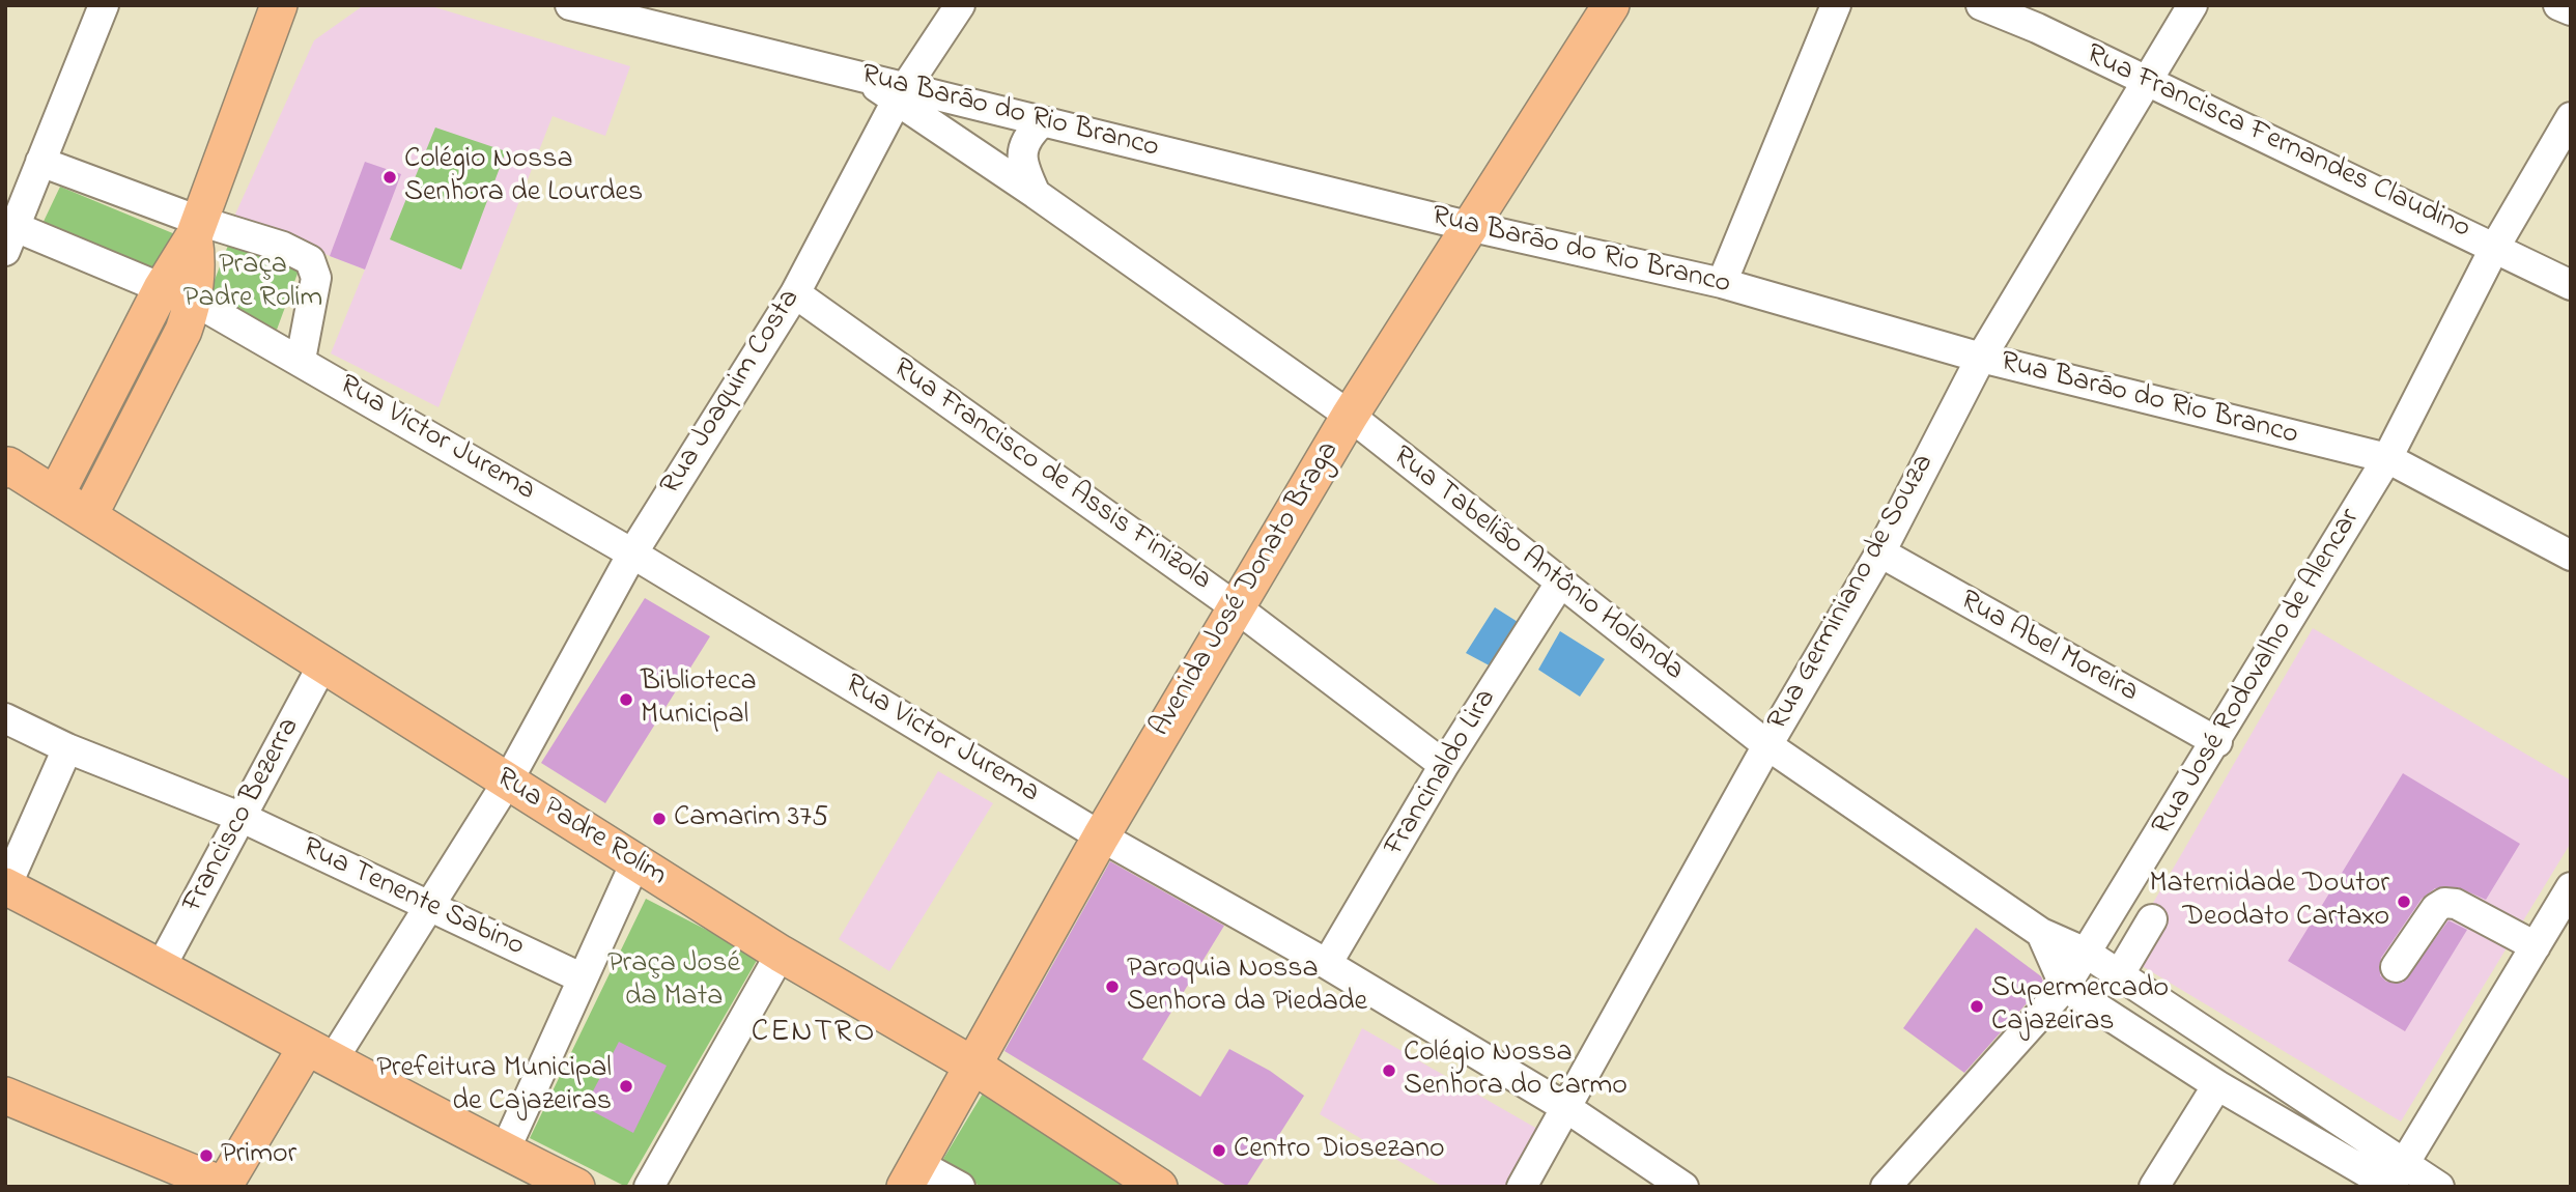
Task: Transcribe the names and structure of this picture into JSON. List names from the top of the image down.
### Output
{
  "streets": {
    "main road": ["Avenida José Donato Braga", "Rua Padre Rolim"],
    "street": [
      "Rua Barāo do Rio Branco",
      "Rua Francisca Fernandes Claudino",
      "Rua Joaquim Costa",
      "Rua Victor Jurema",
      "Rua Francisco de Assis Finizola",
      "Rua Tabelião Antônio Holanda",
      "Rua Germiniano de Souza",
      "Rua Abel Moreira",
      "Rua José Rodovalho de Alencar",
      "Francinaldo Lira",
      "Francisco Bezerra",
      "Rua Tenente Sabino"
    ]
  },
  "crossings": [
    ["Rua Barāo do Rio Branco", "Rua Joaquim Costa"],
    ["Rua Barāo do Rio Branco", "Rua Tabelião Antônio Holanda"],
    ["Rua Barāo do Rio Branco", "Avenida José Donato Braga"],
    ["Rua Barāo do Rio Branco", "Rua Germiniano de Souza"],
    ["Rua Barāo do Rio Branco", "Rua José Rodovalho de Alencar"],
    ["Rua Francisca Fernandes Claudino", "Rua Germiniano de Souza"],
    ["Rua Francisca Fernandes Claudino", "Rua José Rodovalho de Alencar"],
    ["Rua Joaquim Costa", "Rua Victor Jurema"],
    ["Rua Joaquim Costa", "Rua Francisco de Assis Finizola"],
    ["Rua Joaquim Costa", "Rua Tabelião Antônio Holanda"],
    ["Rua Joaquim Costa", "Rua Padre Rolim"],
    ["Rua Joaquim Costa", "Rua Tenente Sabino"],
    ["Rua Victor Jurema", "Avenida José Donato Braga"],
    ["Rua Victor Jurema", "Rua Germiniano de Souza"],
    ["Rua Victor Jurema", "Francinaldo Lira"],
    ["Rua Francisco de Assis Finizola", "Avenida José Donato Braga"],
    ["Rua Francisco de Assis Finizola", "Francinaldo Lira"],
    ["Rua Tabelião Antônio Holanda", "Avenida José Donato Braga"],
    ["Rua Tabelião Antônio Holanda", "Rua Germiniano de Souza"],
    ["Rua Tabelião Antônio Holanda", "Rua José Rodovalho de Alencar"],
    ["Rua Tabelião Antônio Holanda", "Francinaldo Lira"],
    ["Avenida José Donato Braga", "Rua Padre Rolim"],
    ["Rua Germiniano de Souza", "Rua Abel Moreira"],
    ["Rua Abel Moreira", "Rua José Rodovalho de Alencar"],
    ["Francisco Bezerra", "Rua Padre Rolim"],
    ["Francisco Bezerra", "Rua Tenente Sabino"]
  ],
  "districts": ["CENTRO"],
  "parks": ["Praça Padre Rolim", "Praça José da Mata"],
  "places": [
    "Colégio Nossa Senhora de Lourdes",
    "Biblioteca Municipal",
    "Camarim 375",
    "Maternidade Doutor Deodato Cartaxo",
    "Paroquia Nossa Senhora da Piedade",
    "Supermercado Cajazeiras",
    "Colégio Nossa Senhora do Carmo",
    "Prefeitura Municipal de Cajazeiras",
    "Centro Diosezano",
    "Primor"
  ]
}
